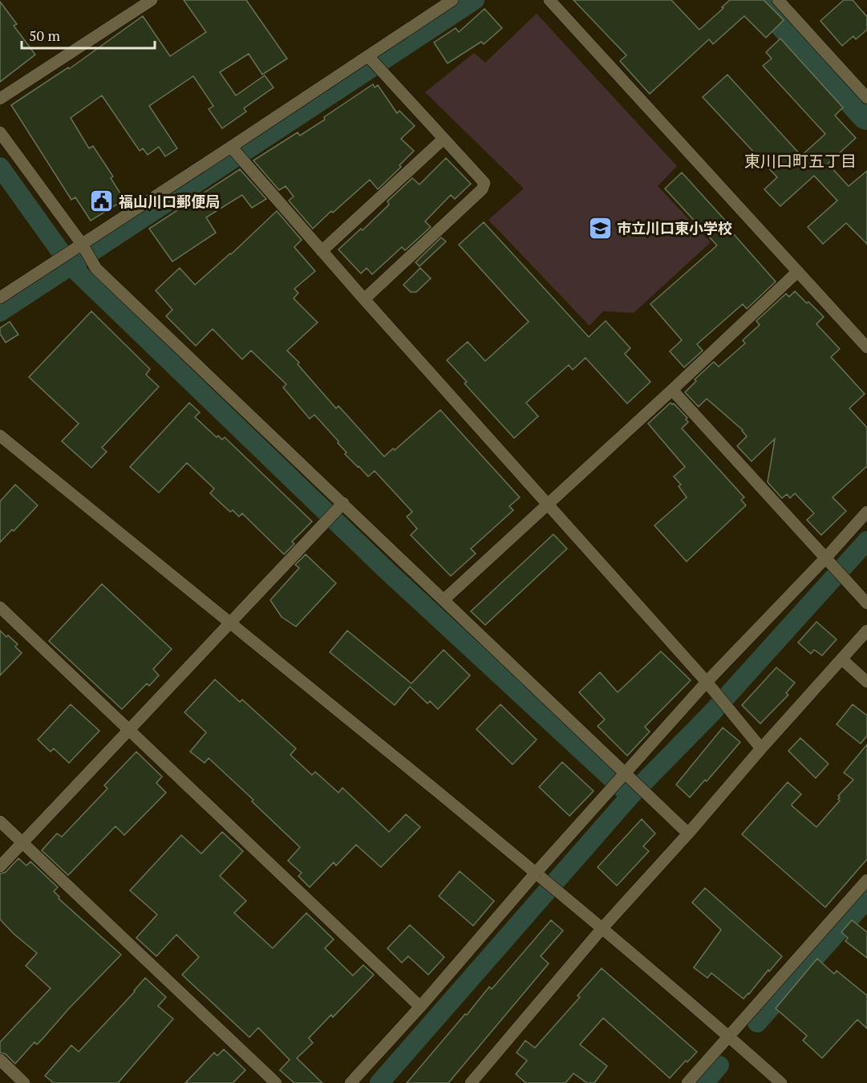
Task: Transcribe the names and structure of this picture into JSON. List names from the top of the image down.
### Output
{
  "districts": ["東川口町五丁目"],
  "places": {
    "public building": ["福山川口郵便局"],
    "school or university": ["市立川口東小学校"]
  },
  "scale_bar": "50 m"
}
